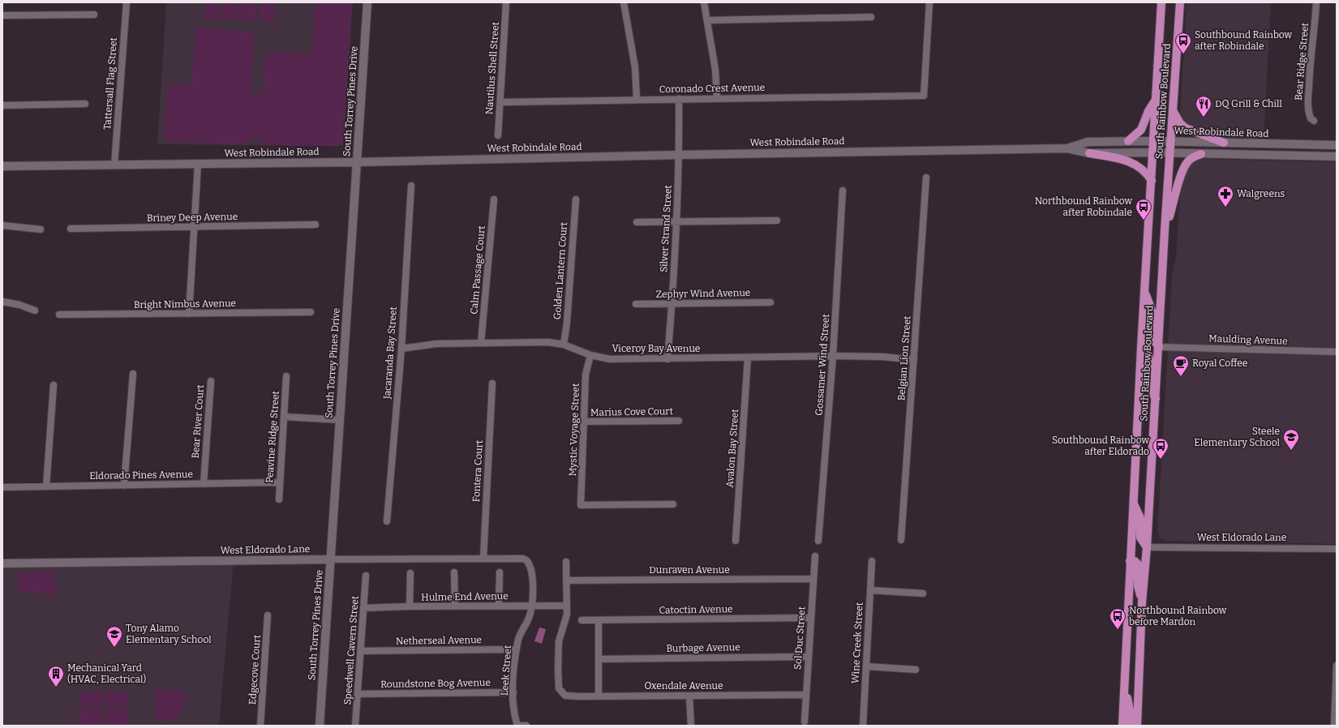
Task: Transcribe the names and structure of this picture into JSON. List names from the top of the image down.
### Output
{
  "streets": {
    "main road": [
      "South Torrey Pines Drive",
      "South Rainbow Boulevard",
      "West Robindale Road",
      "West Eldorado Lane"
    ],
    "street": [
      "Bear Ridge Street",
      "Nautilus Shell Street",
      "Tattersall Flag Street",
      "Coronado Crest Avenue",
      "Briney Deep Avenue",
      "Silver Strand Street",
      "Calm Passage Court",
      "Golden Lantern Court",
      "Zephyr Wind Avenue",
      "Bright Nimbus Avenue",
      "Maulding Avenue",
      "Viceroy Bay Avenue",
      "Jacaranda Bay Street",
      "Belgian Lion Street",
      "Gossamer Wind Street",
      "Marius Cove Court",
      "Bear River Court",
      "Mystic Voyage Street",
      "Peavine Ridge Street",
      "Avalon Bay Street",
      "Fontera Court",
      "Eldorado Pines Avenue",
      "Dunraven Avenue",
      "Hulme End Avenue",
      "Catoctin Avenue",
      "Sol Duc Street",
      "Netherseal Avenue",
      "Wine Creek Street",
      "Burbage Avenue",
      "Speedwell Cavern Street",
      "Edgecove Court",
      "Leek Street",
      "Roundstone Bog Avenue",
      "Oxendale Avenue"
    ]
  },
  "crossings": [
    ["Nautilus Shell Street", "Coronado Crest Avenue"],
    ["Tattersall Flag Street", "West Robindale Road"],
    ["Coronado Crest Avenue", "Silver Strand Street"],
    ["South Torrey Pines Drive", "West Robindale Road"],
    ["South Torrey Pines Drive", "West Eldorado Lane"],
    ["South Rainbow Boulevard", "West Robindale Road"],
    ["South Rainbow Boulevard", "Maulding Avenue"],
    ["South Rainbow Boulevard", "West Eldorado Lane"],
    ["West Robindale Road", "Silver Strand Street"],
    ["Silver Strand Street", "Zephyr Wind Avenue"],
    ["Silver Strand Street", "Viceroy Bay Avenue"],
    ["Calm Passage Court", "Viceroy Bay Avenue"],
    ["Golden Lantern Court", "Viceroy Bay Avenue"],
    ["Viceroy Bay Avenue", "Jacaranda Bay Street"],
    ["Viceroy Bay Avenue", "Belgian Lion Street"],
    ["Viceroy Bay Avenue", "Gossamer Wind Street"],
    ["Viceroy Bay Avenue", "Mystic Voyage Street"],
    ["Viceroy Bay Avenue", "Avalon Bay Street"],
    ["Marius Cove Court", "Mystic Voyage Street"],
    ["Bear River Court", "Eldorado Pines Avenue"],
    ["Peavine Ridge Street", "Eldorado Pines Avenue"],
    ["Fontera Court", "West Eldorado Lane"],
    ["West Eldorado Lane", "Leek Street"],
    ["Dunraven Avenue", "Sol Duc Street"],
    ["Hulme End Avenue", "Speedwell Cavern Street"],
    ["Hulme End Avenue", "Leek Street"],
    ["Hulme End Avenue", "Oxendale Avenue"],
    ["Catoctin Avenue", "Sol Duc Street"],
    ["Sol Duc Street", "Burbage Avenue"],
    ["Sol Duc Street", "Oxendale Avenue"],
    ["Netherseal Avenue", "Speedwell Cavern Street"],
    ["Netherseal Avenue", "Leek Street"],
    ["Speedwell Cavern Street", "Roundstone Bog Avenue"],
    ["Leek Street", "Roundstone Bog Avenue"]
  ],
  "places": {
    "bus stop": [
      "Southbound Rainbow after Robindale",
      "Northbound Rainbow after Robindale",
      "Southbound Rainbow after Eldorado",
      "Northbound Rainbow before Mardon"
    ],
    "restaurant": ["DQ Grill & Chill"],
    "pharmacy": ["Walgreens"],
    "cafe": ["Royal Coffee"],
    "school or university": ["Steele Elementary School", "Tony Alamo Elementary School"],
    "building": ["Mechanical Yard (HVAC, Electrical)"]
  }
}
